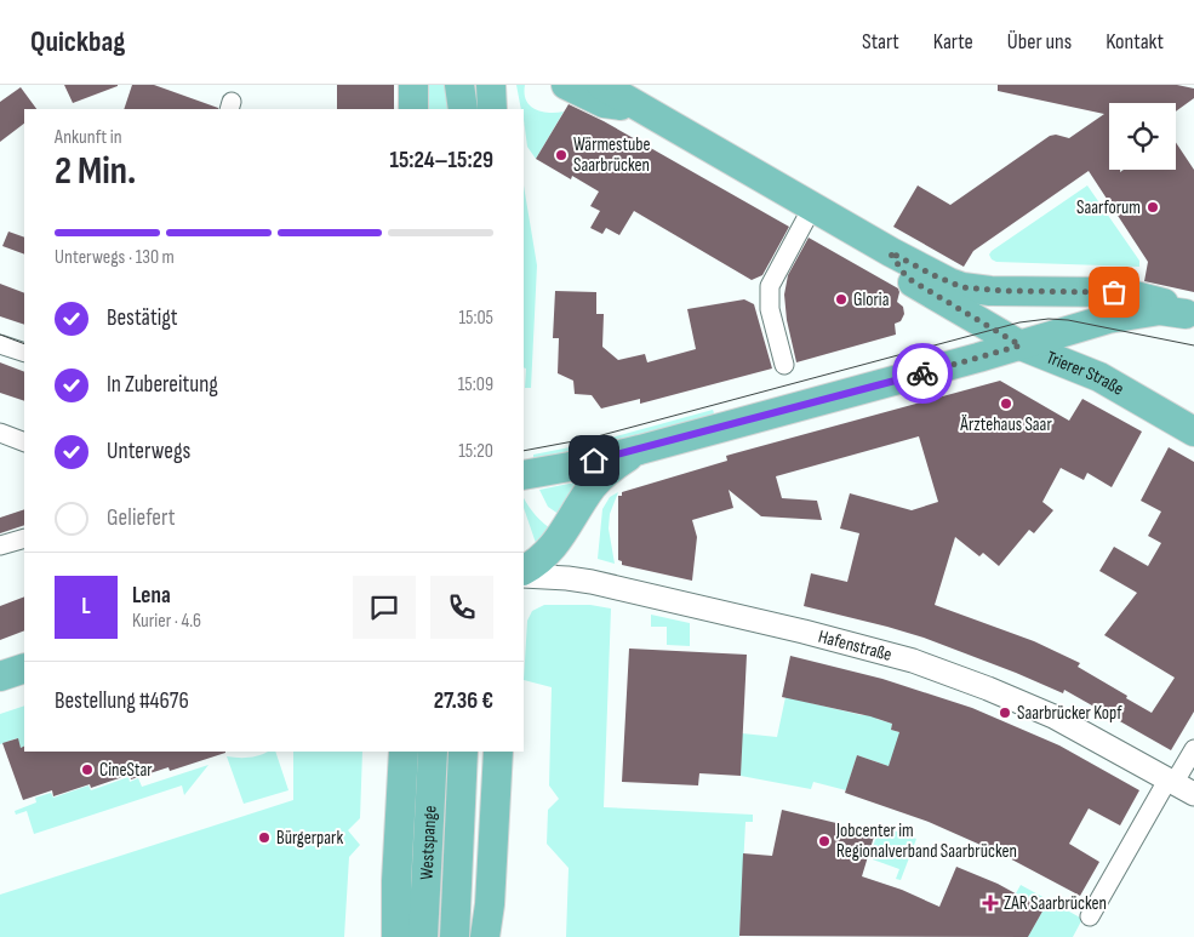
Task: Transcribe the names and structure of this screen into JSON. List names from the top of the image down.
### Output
{
  "streets": {
    "main road": ["Trierer Straße", "Westspange"],
    "street": ["Hafenstraße"]
  },
  "places": {
    "other": [
      "Wärmestube Saarbrücken",
      "Saarforum",
      "Gloria",
      "Ärztehaus Saar",
      "Saarbrücker Kopf",
      "CineStar",
      "Bürgerpark",
      "Jobcenter im Regionalverband Saarbrücken"
    ],
    "health": ["ZAR Saarbrücken"]
  },
  "page": {
    "header": "Quickbag",
    "nav": [
      "Start",
      "Karte",
      "Über uns",
      "Kontakt"
    ],
    "heading": ["2 Min.", "Ankunft in", "15:24–15:29"],
    "panel": [
      "Lena",
      "Kurier · 4.6",
      "Bestellung #4676",
      "27.36 €"
    ],
    "bar": "Unterwegs · 130 m",
    "list": [
      ["Bestätigt", "15:05"],
      ["In Zubereitung", "15:09"],
      ["Unterwegs", "15:20"],
      "Geliefert"
    ],
    "round": "L"
  }
}
